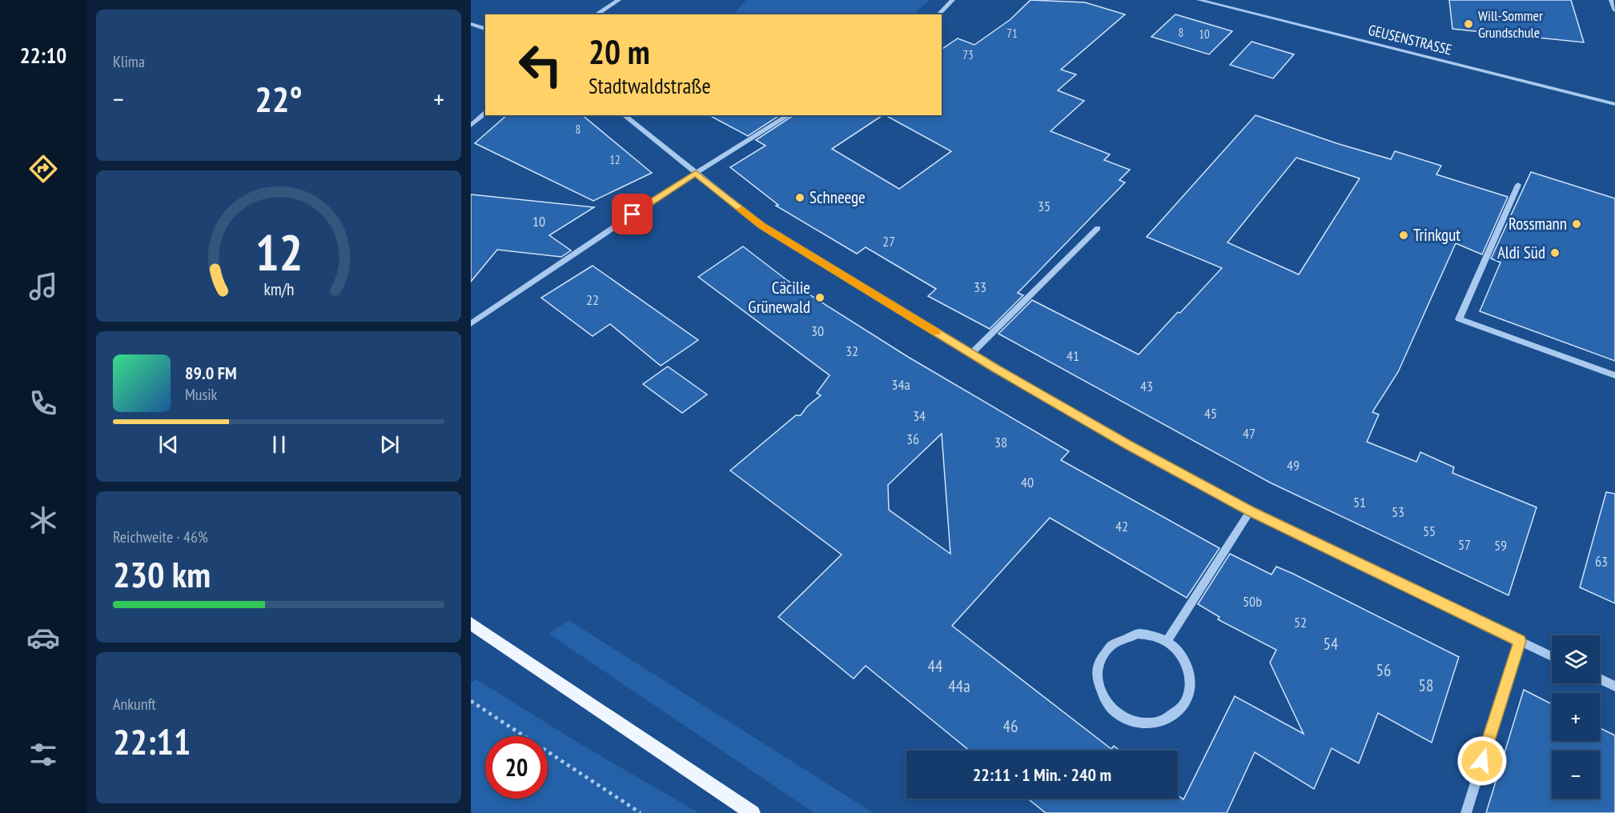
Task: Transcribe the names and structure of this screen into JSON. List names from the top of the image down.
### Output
{
  "streets": {
    "street": ["GEUSENSTRASSE"]
  },
  "places": [
    "Will-Sommer Grundschule",
    "Schneege",
    "Rossmann",
    "Trinkgut",
    "Aldi Süd",
    "Cäcilie Grünewald"
  ],
  "house_numbers": [
    "8",
    "71",
    "10",
    "73",
    "8",
    "12",
    "35",
    "10",
    "27",
    "33",
    "22",
    "30",
    "32",
    "41",
    "34a",
    "43",
    "45",
    "34",
    "47",
    "36",
    "38",
    "49",
    "40",
    "51",
    "53",
    "42",
    "55",
    "57",
    "59",
    "63",
    "50b",
    "52",
    "54",
    "44",
    "56",
    "58",
    "44a",
    "46"
  ],
  "page": {
    "tabs": "22:10",
    "tile": [
      "Klima",
      ["Reichweite · 46%", "230 km"],
      ["Ankunft", "22:11"]
    ],
    "turn": ["20 m", "Stadtwaldstraße"],
    "heat": ["−", "22°", "+"],
    "song": ["89.0 FM", "Musik"],
    "map_buttons": ["+", "−"],
    "limit": "20",
    "trip": "22:11 · 1 Min. · 240 m",
    "gauge": ["12", "km/h"]
  }
}
